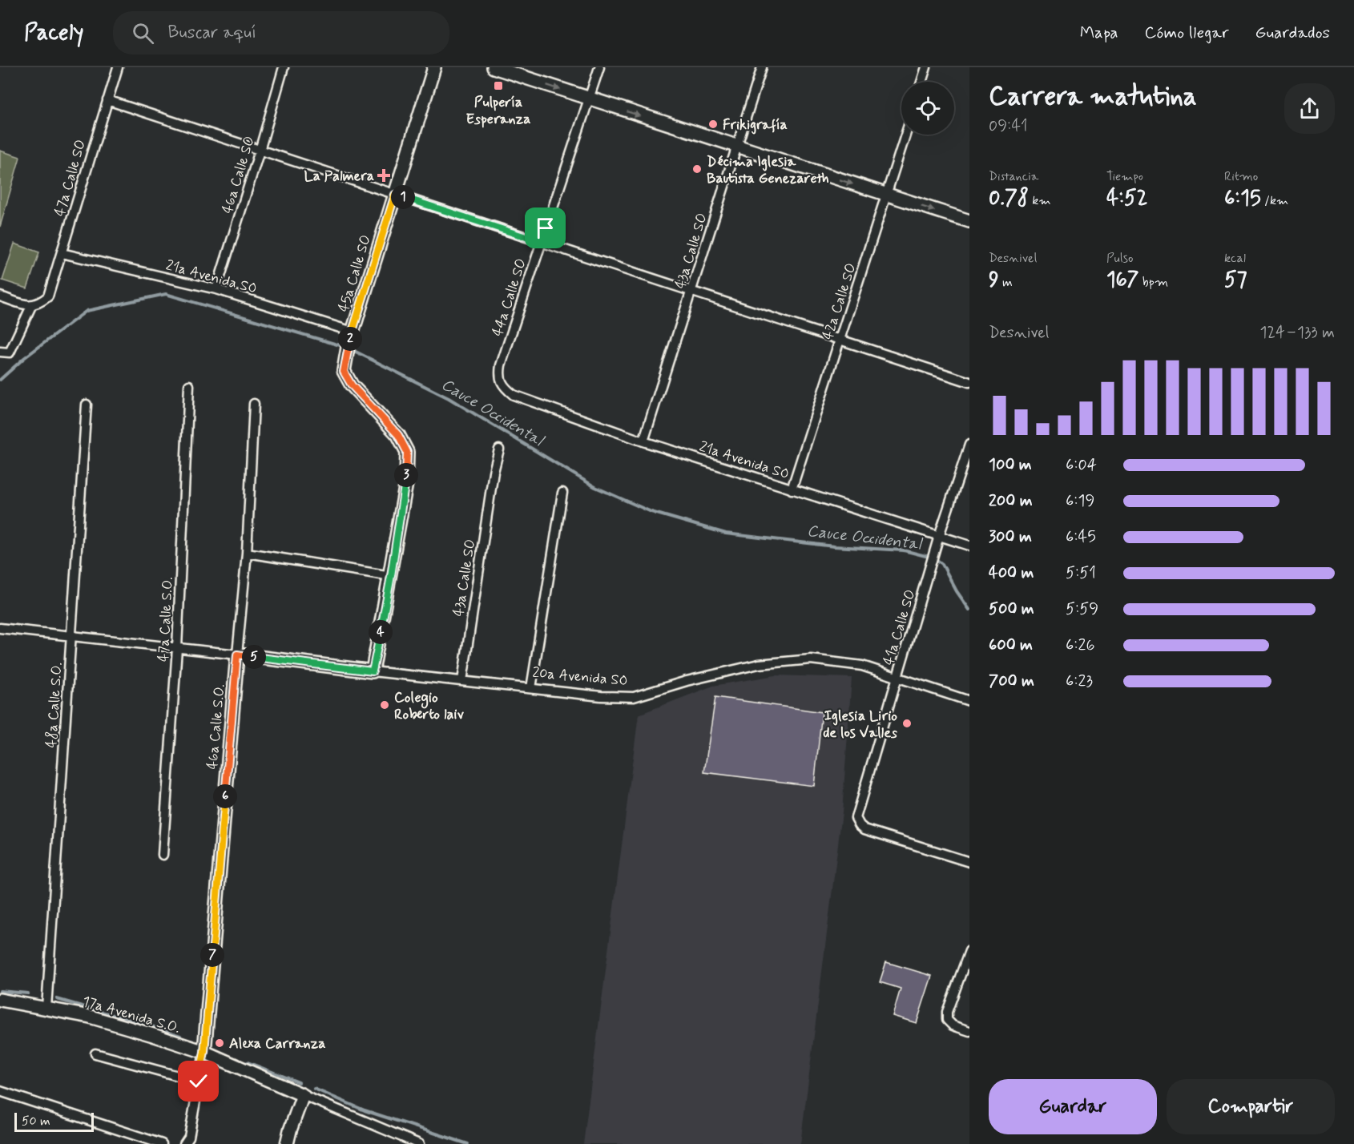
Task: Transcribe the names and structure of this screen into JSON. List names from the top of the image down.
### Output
{
  "streets": {
    "street": [
      "46a Calle SO",
      "47a Calle SO",
      "43a Calle SO",
      "45a Calle SO",
      "21a Avenida SO",
      "44a Calle SO",
      "42a Calle SO",
      "47a Calle S.O.",
      "41a Calle SO",
      "20a Avenida SO",
      "48a Calle S.O.",
      "46a Calle S.O.",
      "17a Avenida S.O."
    ]
  },
  "crossings": [
    ["46a Calle SO", "21a Avenida SO"],
    ["47a Calle SO", "21a Avenida SO"],
    ["43a Calle SO", "21a Avenida SO"],
    ["43a Calle SO", "20a Avenida SO"],
    ["45a Calle SO", "21a Avenida SO"],
    ["45a Calle SO", "20a Avenida SO"],
    ["21a Avenida SO", "44a Calle SO"],
    ["21a Avenida SO", "42a Calle SO"],
    ["21a Avenida SO", "41a Calle SO"],
    ["41a Calle SO", "20a Avenida SO"],
    ["20a Avenida SO", "46a Calle S.O."],
    ["48a Calle S.O.", "17a Avenida S.O."],
    ["46a Calle S.O.", "17a Avenida S.O."]
  ],
  "water": ["Cauce Occidental"],
  "places": {
    "transit": ["Pulpería Esperanza"],
    "other": [
      "Frikigrafía",
      "Décima Iglesia Bautista Genezareth",
      "Colegio Roberto laiv",
      "Iglesia Lirio de los Valles",
      "Alexa Carranza"
    ],
    "health": ["La Palmera"]
  },
  "scale_bar": "50 m",
  "page": {
    "header": "Pacely",
    "search": "Buscar aquí",
    "nav": ["Mapa", "Cómo llegar", "Guardados"],
    "heading": ["Carrera matutina", "09:41"],
    "stats": [
      ["Distancia", "0.78 km"],
      ["Tiempo", "4:52"],
      ["Ritmo", "6:15 /km"],
      ["Desnivel", "9 m"],
      ["Pulso", "167 bpm"],
      ["kcal", "57"]
    ],
    "pins": [
      "1",
      "2",
      "3",
      "4",
      "5",
      "6",
      "7"
    ],
    "chart": ["Desnivel", "124–133 m"],
    "list": [
      {
        "name": "100 m",
        "note": "6:04"
      },
      {
        "name": "200 m",
        "note": "6:19"
      },
      {
        "name": "300 m",
        "note": "6:45"
      },
      {
        "name": "400 m",
        "note": "5:51"
      },
      {
        "name": "500 m",
        "note": "5:59"
      },
      {
        "name": "600 m",
        "note": "6:26"
      },
      {
        "name": "700 m",
        "note": "6:23"
      }
    ],
    "buttons": ["Guardar", "Compartir"],
    "scale": "50 m"
  }
}
